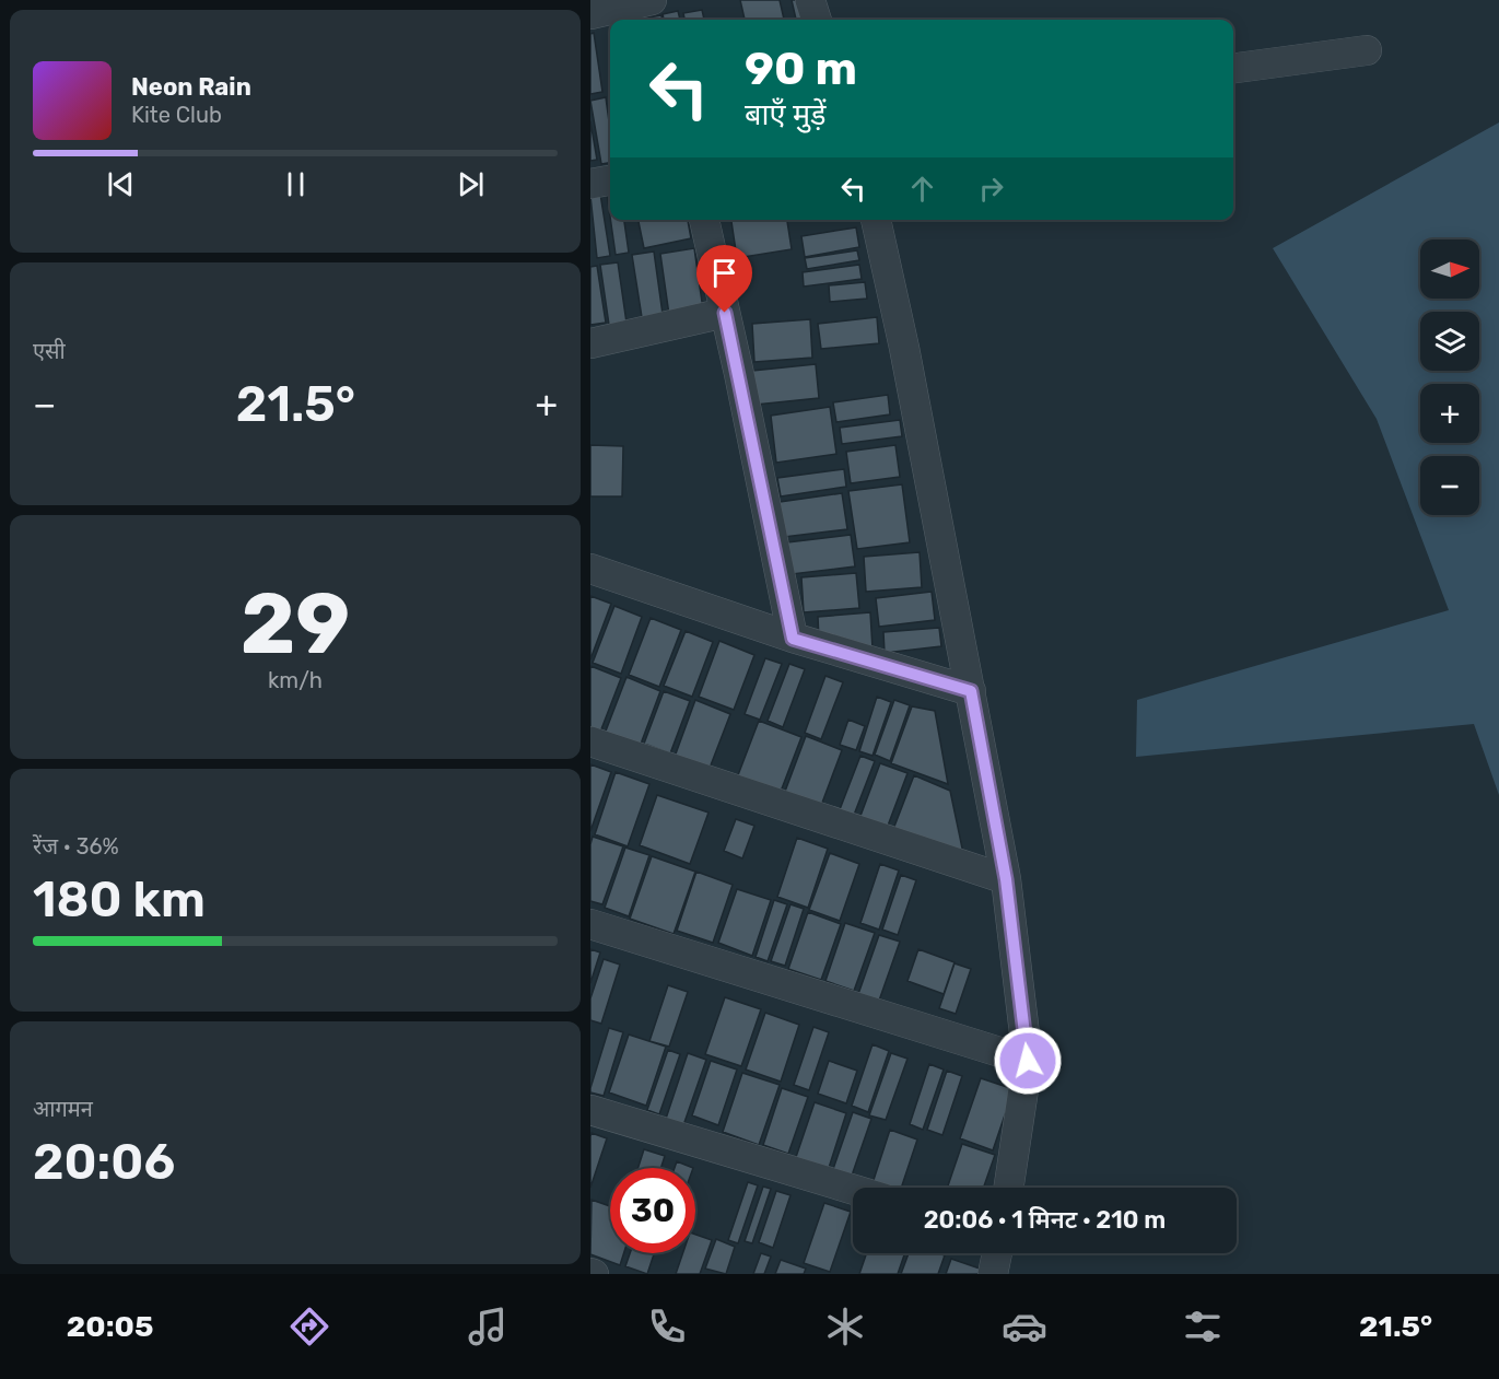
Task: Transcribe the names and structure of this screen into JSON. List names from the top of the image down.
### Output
{
  "north": "right",
  "page": {
    "turn": ["90 m", "बाएँ मुड़ें"],
    "song": ["Neon Rain", "Kite Club"],
    "map_buttons": ["+", "−"],
    "tile": [
      "एसी",
      ["29", "km/h"],
      ["रेंज · 36%", "180 km"],
      ["आगमन", "20:06"]
    ],
    "heat": ["−", "21.5°", "+"],
    "limit": "30",
    "trip": "20:06 · 1 मिनट · 210 m",
    "tabs": ["20:05", "21.5°"]
  }
}
